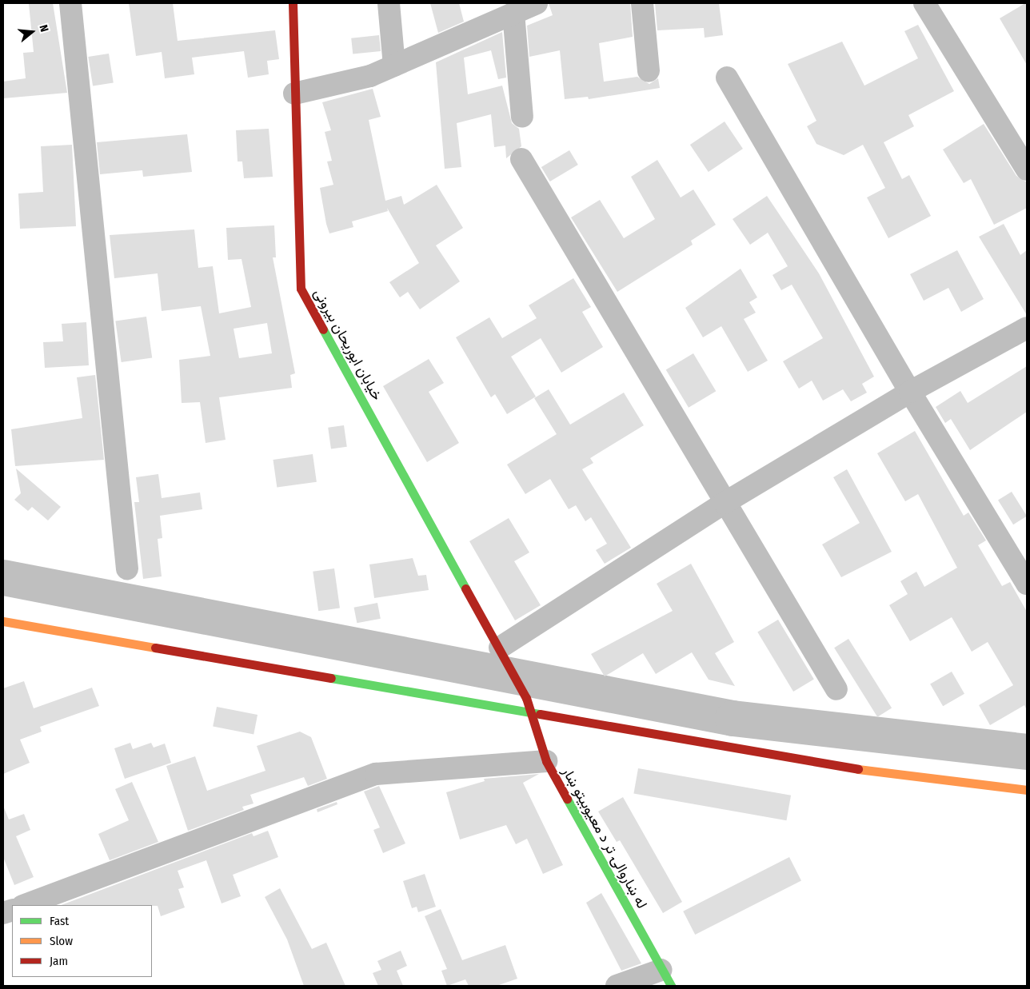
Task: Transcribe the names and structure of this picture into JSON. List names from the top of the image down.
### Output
{
  "streets": {
    "street": ["خیابان ابوریحان بیرونی", "له ښاروالۍ تر د معیوبیتو ښار"]
  },
  "crossings": [
    ["خیابان ابوریحان بیرونی", "له ښاروالۍ تر د معیوبیتو ښار"]
  ],
  "legend": ["Fast", "Slow", "Jam"],
  "north": "right"
}
